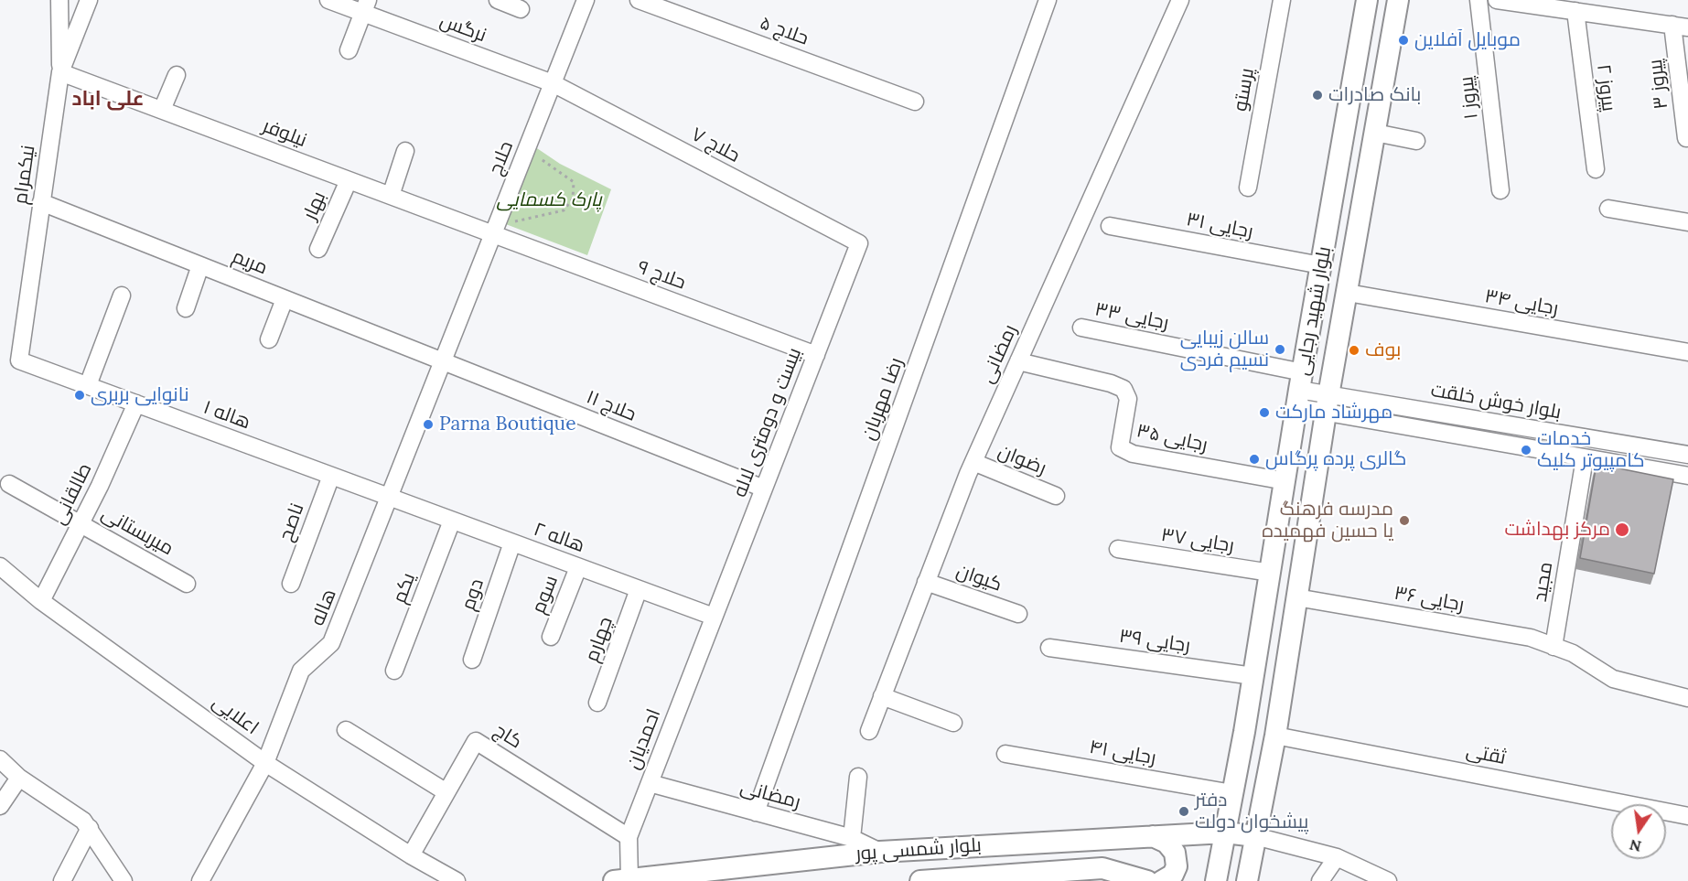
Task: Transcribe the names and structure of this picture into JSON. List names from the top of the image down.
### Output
{
  "streets": {
    "main road": ["بلوار شهید رجایی", "بلوار شمسی پور"],
    "street": [
      "نرگس",
      "حلاج ۵",
      "پیروز ۳",
      "پیروز ۲",
      "پرستو",
      "پیروز ۱",
      "نیلوفر",
      "حلاج ۷",
      "حلاج",
      "نیکمرام",
      "بهار",
      "رجایی ۳۱",
      "مریم",
      "حلاج ۹",
      "رجایی ۳۴",
      "رجایی ۳۳",
      "رمضانی",
      "رضا مهربان",
      "بلوار خوش خلقت",
      "حلاج ۱۱",
      "هاله ۱",
      "بیست و دومتری لاله",
      "رجایی ۳۵",
      "رضوان",
      "طالقانی",
      "ناصح",
      "میربستانی",
      "هاله ۲",
      "رجایی ۳۷",
      "کیوان",
      "مجید",
      "یکم",
      "دوم",
      "سوم",
      "رجایی ۳۶",
      "هاله",
      "چهارم",
      "رجایی ۳۹",
      "اعلایی",
      "کاج",
      "احمدیان",
      "رجایی ۴۱",
      "ثقتی"
    ]
  },
  "crossings": [
    ["نرگس", "حلاج ۷"],
    ["نرگس", "حلاج"],
    ["نیلوفر", "حلاج"],
    ["نیلوفر", "نیکمرام"],
    ["نیلوفر", "بهار"],
    ["نیلوفر", "حلاج ۹"],
    ["حلاج ۷", "حلاج"],
    ["حلاج ۷", "بیست و دومتری لاله"],
    ["حلاج", "مریم"],
    ["حلاج", "حلاج ۹"],
    ["حلاج", "حلاج ۱۱"],
    ["حلاج", "هاله"],
    ["نیکمرام", "مریم"],
    ["نیکمرام", "هاله ۱"],
    ["رجایی ۳۱", "بلوار شهید رجایی"],
    ["مریم", "حلاج ۱۱"],
    ["مریم", "هاله"],
    ["حلاج ۹", "بیست و دومتری لاله"],
    ["رجایی ۳۴", "بلوار شهید رجایی"],
    ["بلوار شهید رجایی", "رجایی ۳۳"],
    ["بلوار شهید رجایی", "بلوار خوش خلقت"],
    ["بلوار شهید رجایی", "رجایی ۳۵"],
    ["بلوار شهید رجایی", "رجایی ۳۷"],
    ["بلوار شهید رجایی", "رجایی ۳۶"],
    ["بلوار شهید رجایی", "رجایی ۳۹"],
    ["بلوار شهید رجایی", "رجایی ۴۱"],
    ["بلوار شهید رجایی", "ثقتی"],
    ["بلوار شهید رجایی", "بلوار شمسی پور"],
    ["رجایی ۳۳", "بلوار خوش خلقت"],
    ["رمضانی", "رضا مهربان"],
    ["رمضانی", "رجایی ۳۵"],
    ["رمضانی", "رضوان"],
    ["رمضانی", "کیوان"],
    ["رمضانی", "احمدیان"],
    ["رمضانی", "بلوار شمسی پور"],
    ["بلوار خوش خلقت", "مجید"],
    ["حلاج ۱۱", "بیست و دومتری لاله"],
    ["حلاج ۱۱", "هاله"],
    ["هاله ۱", "طالقانی"],
    ["هاله ۱", "ناصح"],
    ["هاله ۱", "هاله ۲"],
    ["هاله ۱", "هاله"],
    ["بیست و دومتری لاله", "هاله ۲"],
    ["بیست و دومتری لاله", "احمدیان"],
    ["طالقانی", "میربستانی"],
    ["طالقانی", "اعلایی"],
    ["هاله ۲", "یکم"],
    ["هاله ۲", "دوم"],
    ["هاله ۲", "سوم"],
    ["هاله ۲", "هاله"],
    ["هاله ۲", "چهارم"],
    ["هاله ۲", "احمدیان"],
    ["مجید", "رجایی ۳۶"],
    ["هاله", "اعلایی"],
    ["اعلایی", "کاج"],
    ["کاج", "احمدیان"],
    ["احمدیان", "بلوار شمسی پور"]
  ],
  "districts": ["علی اباد"],
  "parks": ["پارک کسمایی"],
  "places": [
    "موبایل آفلاین",
    "بانک صادرات",
    "سالن زیبایی نسیم فردی",
    "بوف",
    "نانوایی بربری",
    "مهرشاد مارکت",
    "Parna Boutique",
    "خدمات کامپیوتر کلیک",
    "گالری پرده پرگاس",
    "مدرسه فرهنگ یا حسین فهمیده",
    "مرکز بهداشت",
    "دفتر پیشخوان دولت"
  ],
  "north": "bottom"
}
